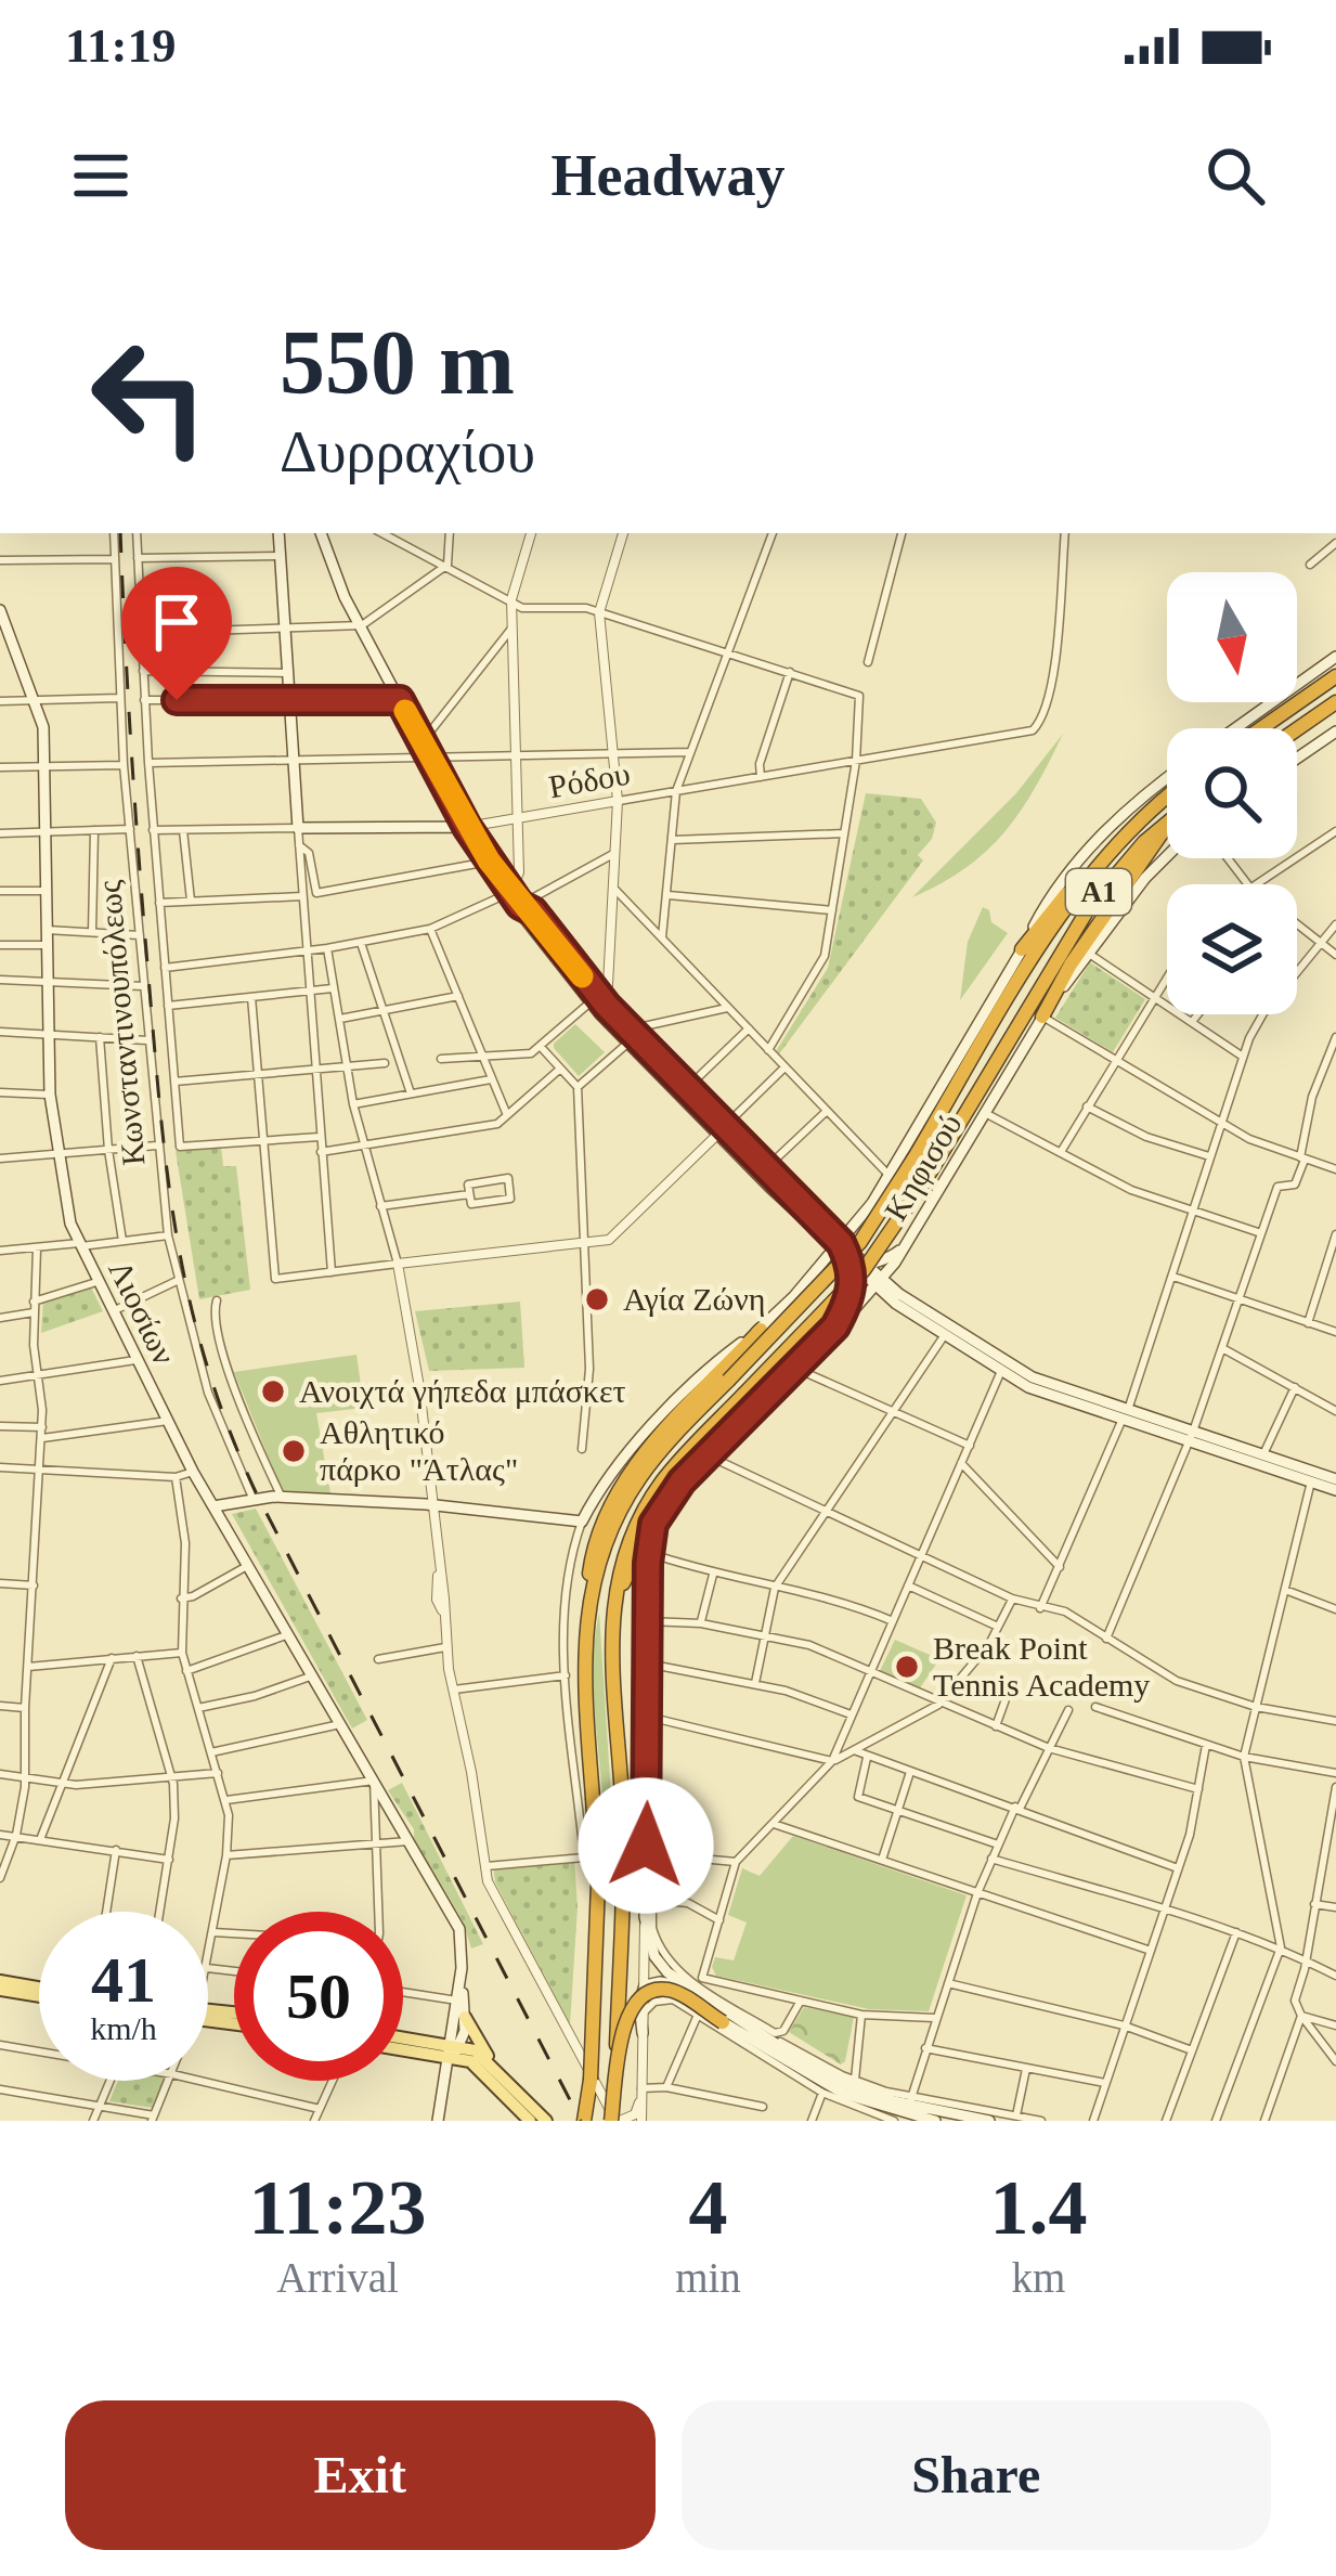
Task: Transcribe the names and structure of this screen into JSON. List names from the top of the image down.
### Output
{
  "streets": {
    "highway": ["Α1"],
    "main road": ["Ρόδου", "Κηφισού", "Λιοσίων"],
    "street": ["Κωνσταντινουπόλεως"]
  },
  "crossings": [
    ["Ρόδου", "Κωνσταντινουπόλεως"],
    ["Α1", "Κηφισού"]
  ],
  "places": [
    "Αγία Ζώνη",
    "Ανοιχτά γήπεδα μπάσκετ",
    "Αθλητικό πάρκο \"Άτλας\"",
    "Break Point Tennis Academy"
  ],
  "north": "bottom",
  "page": {
    "status": "11:19",
    "header": "Headway",
    "turn": ["550 m", "Δυρραχίου"],
    "speed": "41 km/h",
    "limit": "50",
    "eta": [
      "11:23",
      "Arrival",
      "4",
      "min",
      "1.4",
      "km"
    ],
    "buttons": ["Exit", "Share"]
  }
}
